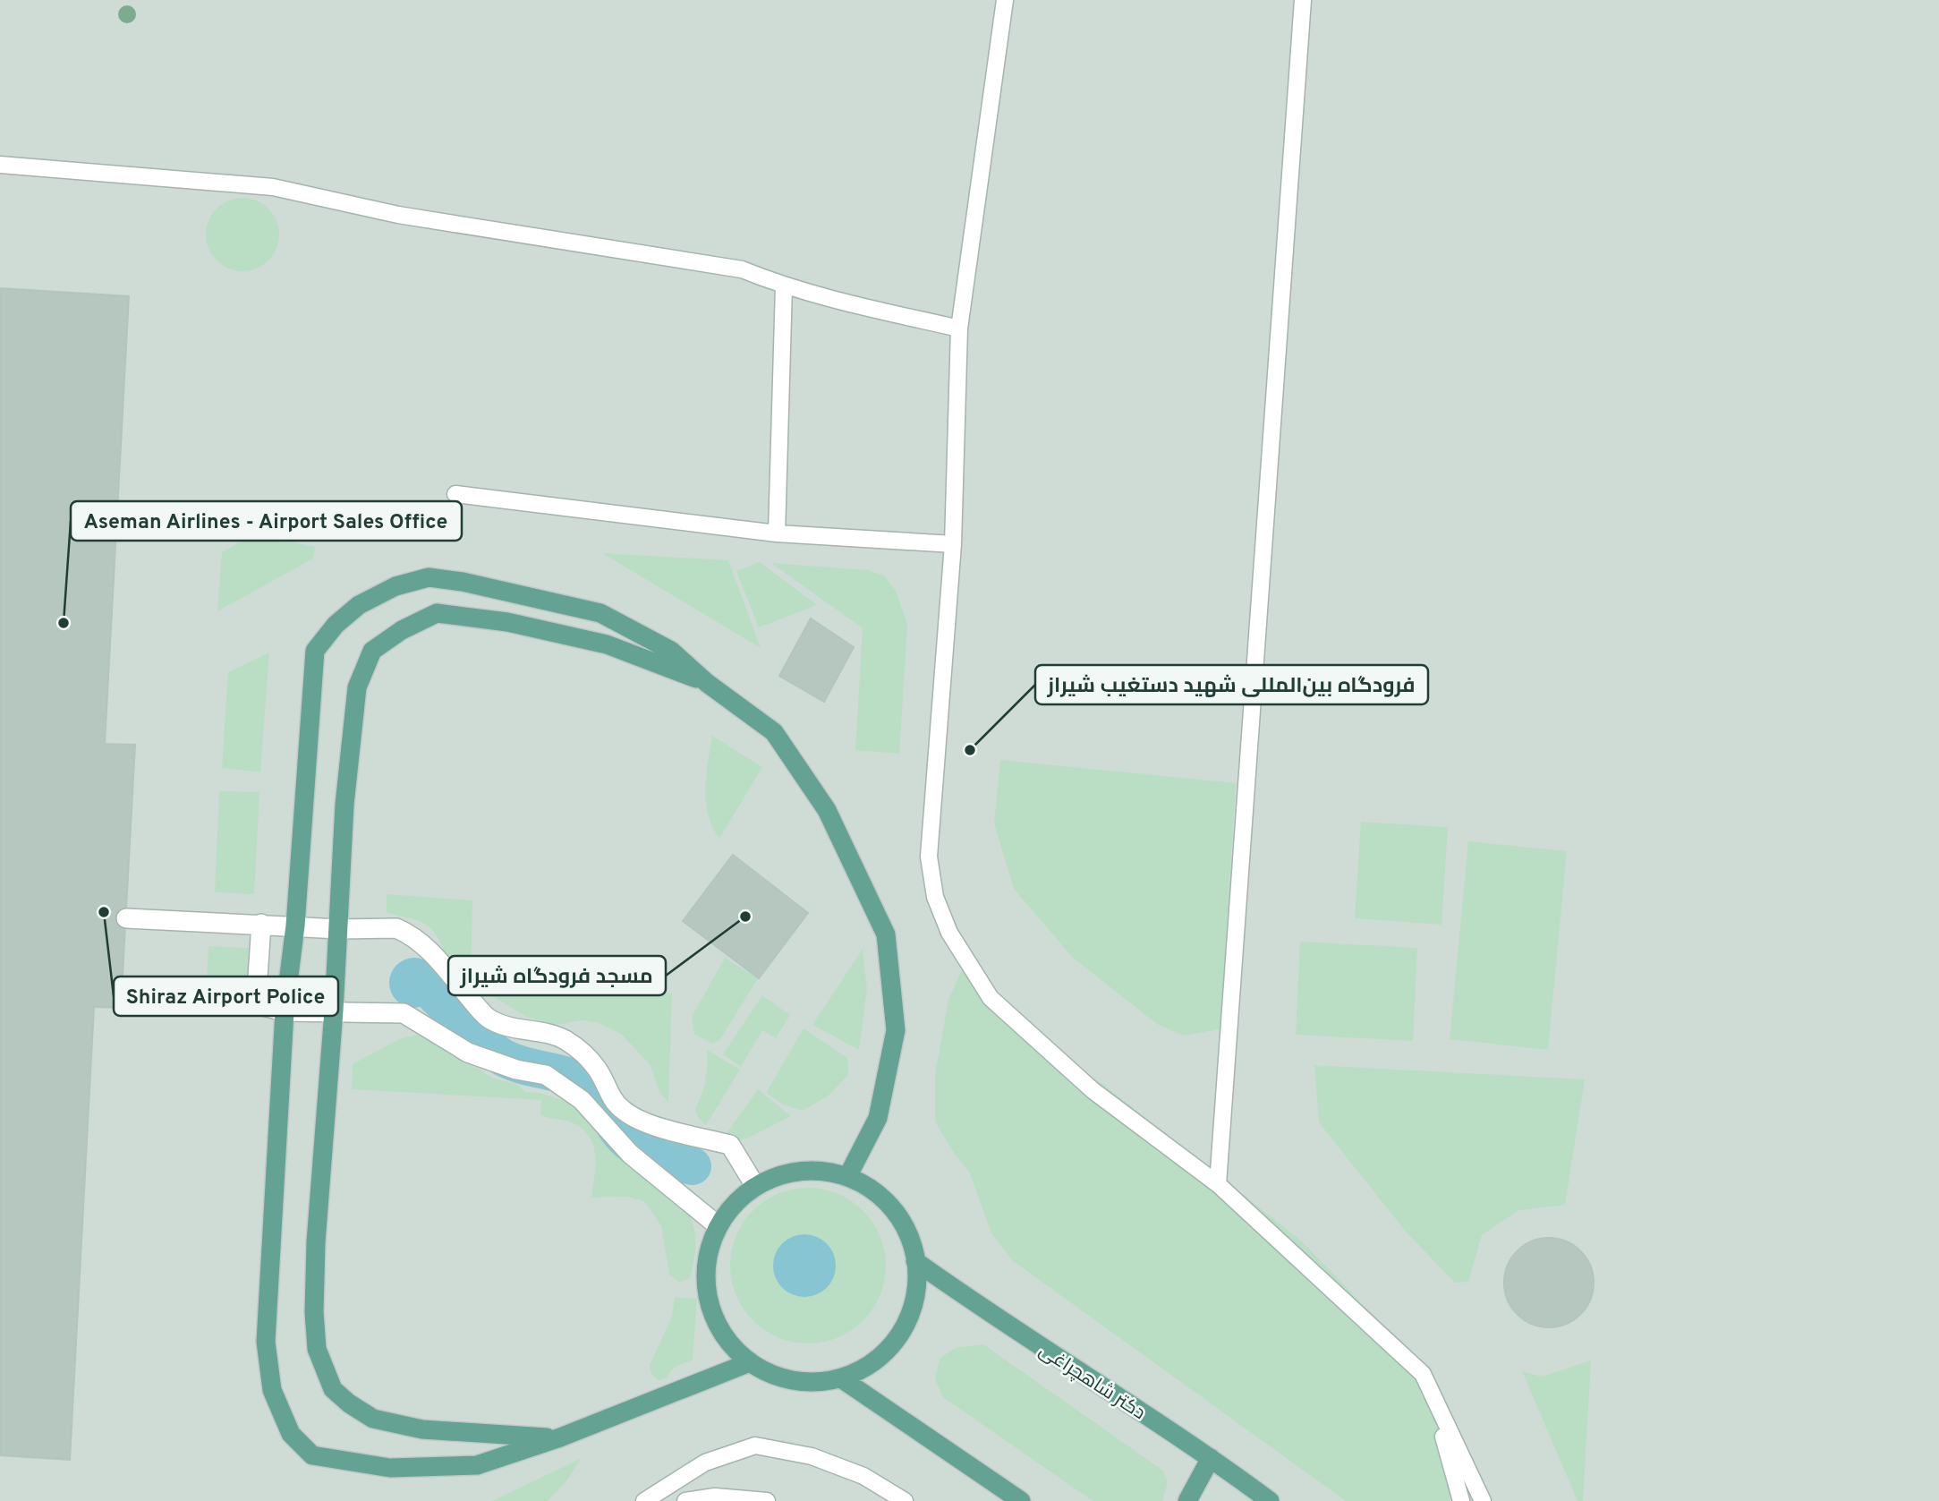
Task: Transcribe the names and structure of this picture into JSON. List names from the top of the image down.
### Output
{
  "streets": {
    "main road": ["دکتر شاهچراغی"]
  },
  "places": [
    "Aseman Airlines - Airport Sales Office",
    "فرودگاه بین‌المللی شهید دستغیب شیراز",
    "Shiraz Airport Police",
    "مسجد فرودگاه شیراز"
  ]
}
